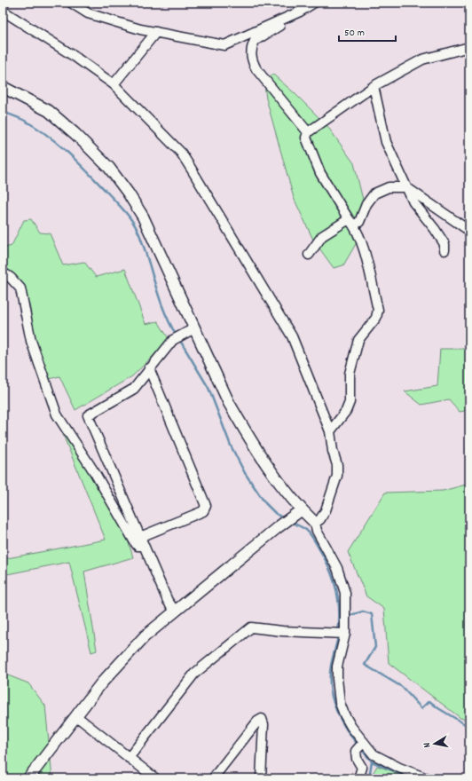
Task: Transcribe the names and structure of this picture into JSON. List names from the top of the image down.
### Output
{
  "scale_bar": "50 m",
  "north": "left"
}
